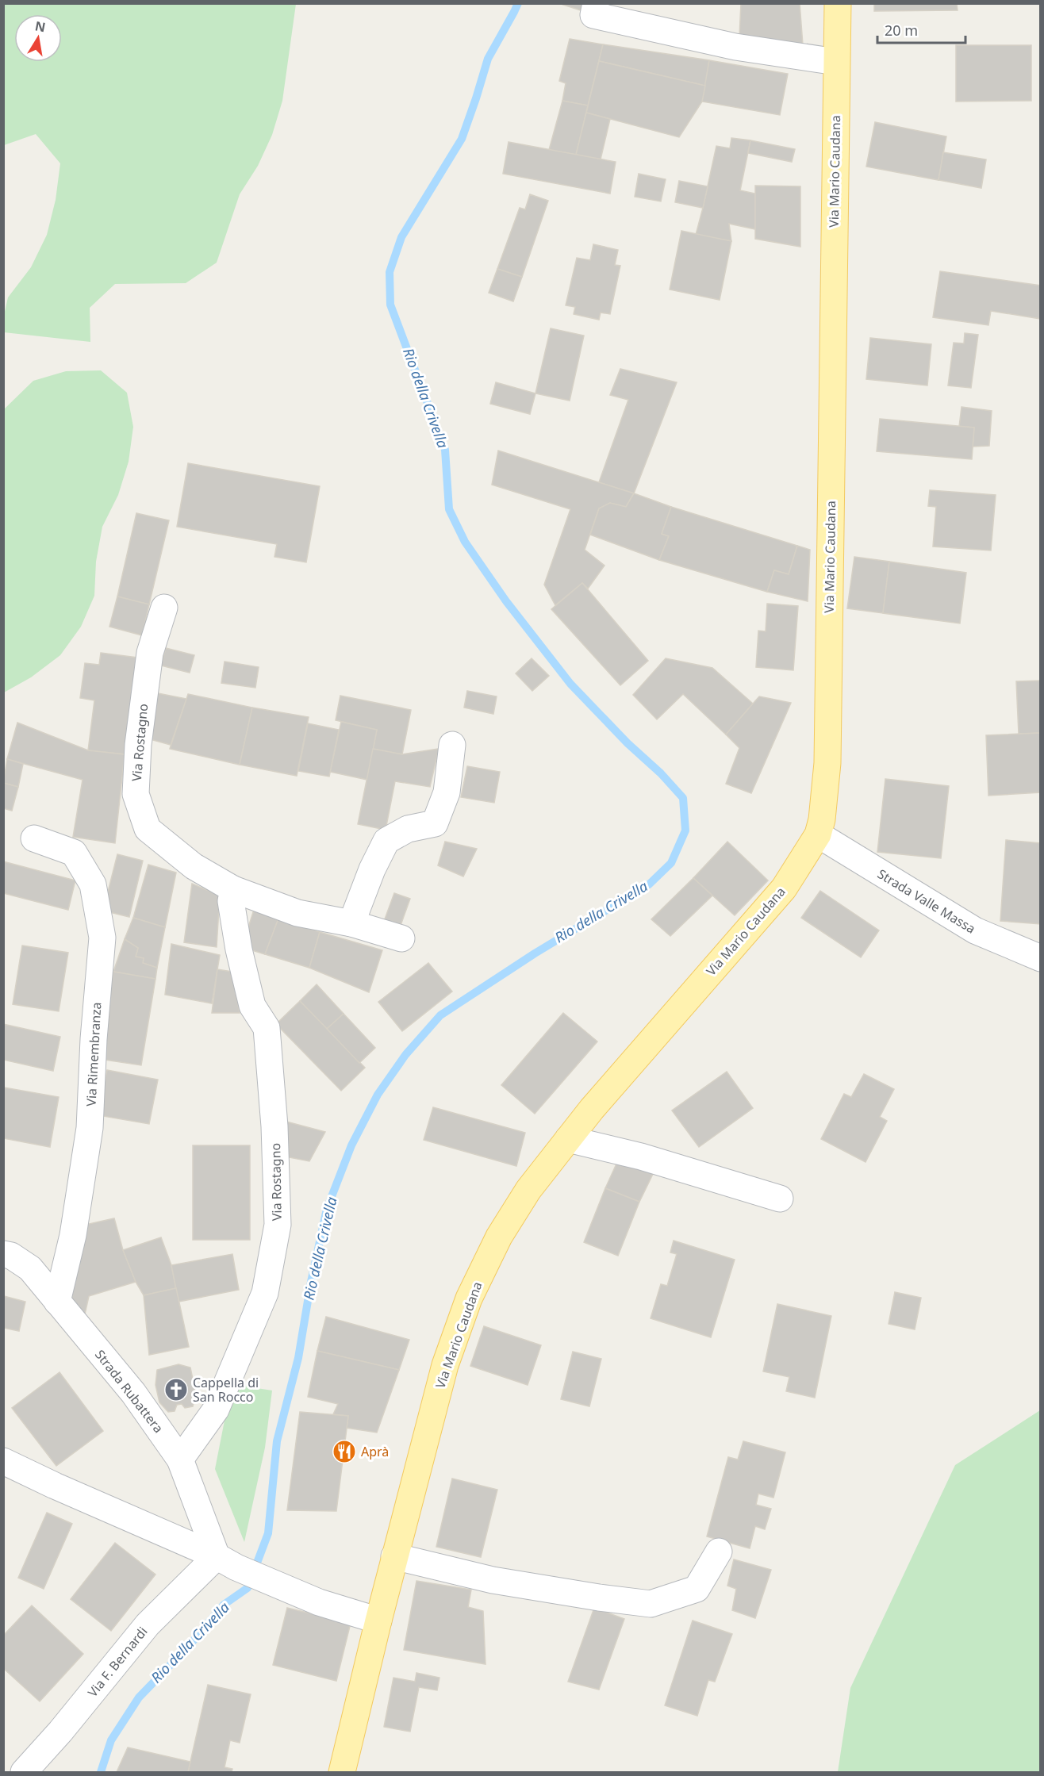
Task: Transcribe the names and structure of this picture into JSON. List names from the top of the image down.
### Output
{
  "streets": {
    "main road": ["Via Mario Caudana"],
    "street": [
      "Via Rostagno",
      "Strada Valle Massa",
      "Via Rimembranza",
      "Strada Rubattera",
      "Via F. Bernardi"
    ]
  },
  "crossings": [
    ["Via Mario Caudana", "Strada Valle Massa"],
    ["Via Rostagno", "Strada Rubattera"],
    ["Via Rimembranza", "Strada Rubattera"],
    ["Strada Rubattera", "Via F. Bernardi"]
  ],
  "water": ["Rio della Crivella"],
  "places": {
    "church": ["Cappella di San Rocco"],
    "restaurant": ["Aprà"]
  },
  "scale_bar": "20 m",
  "north": "top"
}
